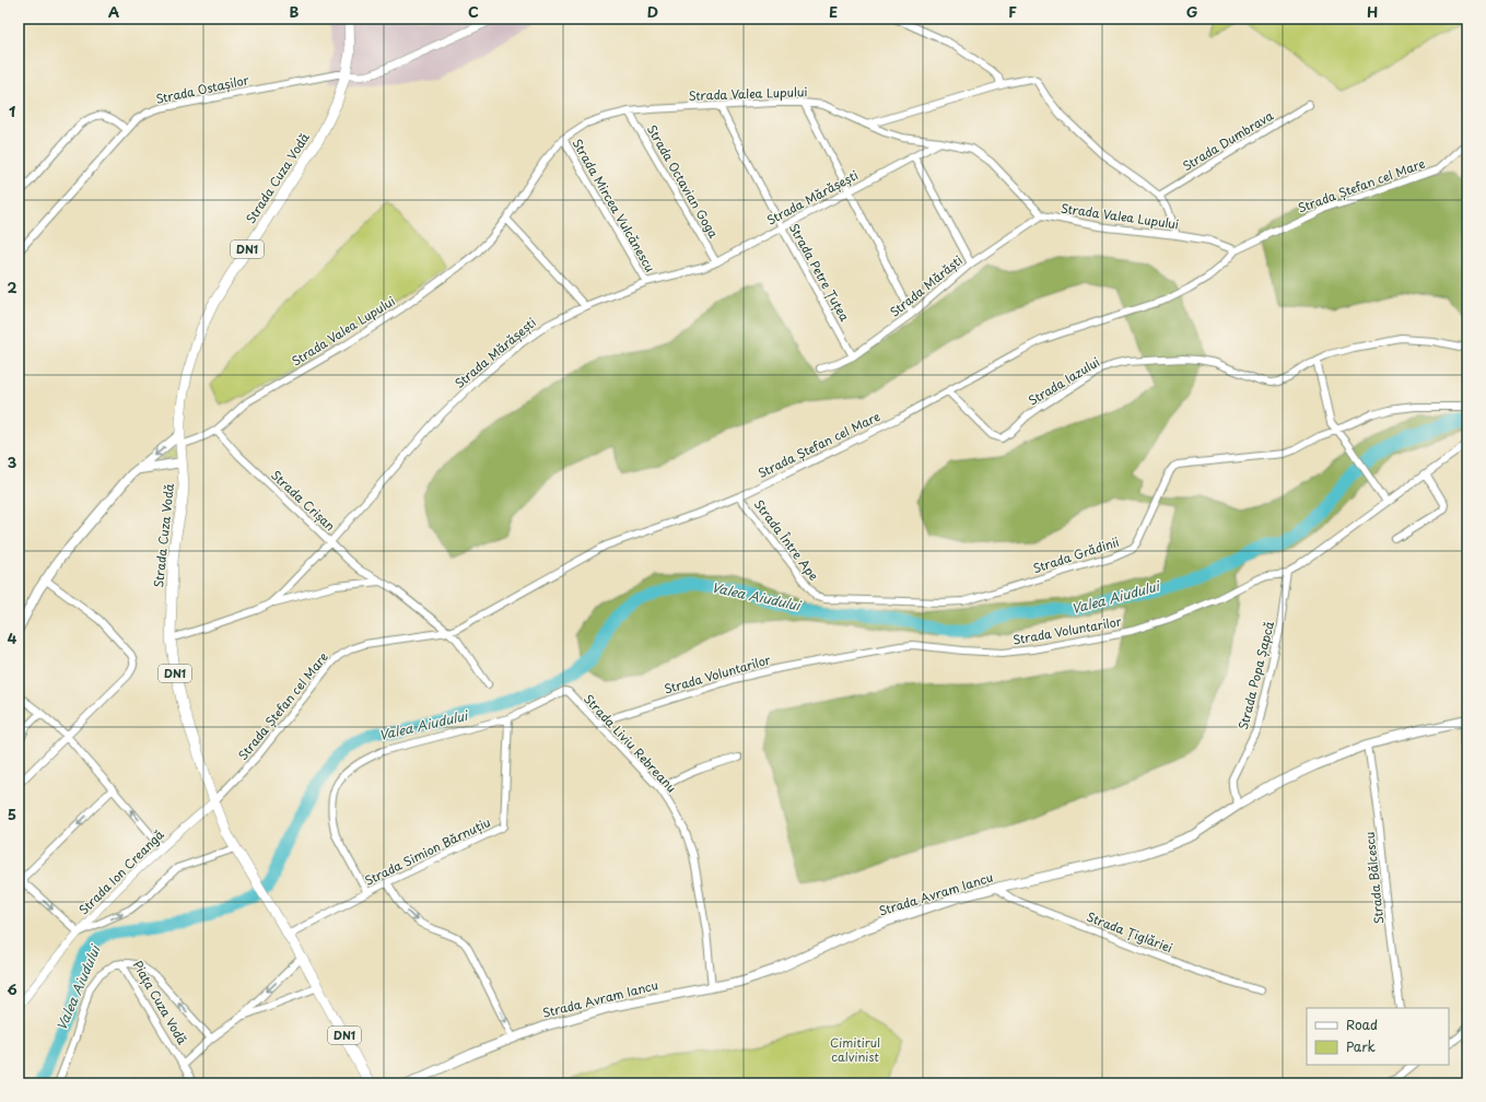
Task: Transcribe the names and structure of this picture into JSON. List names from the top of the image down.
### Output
{
  "streets": {
    "main road": ["Strada Cuza Vodă", "DN1", "Strada Avram Iancu"],
    "street": [
      "Strada Ostașilor",
      "Strada Valea Lupului",
      "Strada Dumbrava",
      "Strada Octavian Goga",
      "Strada Ștefan cel Mare",
      "Strada Mărășești",
      "Strada Mircea Vulcănescu",
      "Strada Petre Țuțea",
      "Strada Mărăști",
      "Strada Iazului",
      "Strada Crișan",
      "Strada Între Ape",
      "Strada Grădinii",
      "Strada Voluntarilor",
      "Strada Popa Șapcă",
      "Strada Liviu Rebreanu",
      "Strada Simion Bărnuțiu",
      "Strada Ion Creangă",
      "Strada Bălcescu",
      "Strada Țiglăriei",
      "Piața Cuza Vodă"
    ]
  },
  "crossings": [
    ["Strada Ostașilor", "Strada Cuza Vodă"],
    ["Strada Valea Lupului", "Strada Cuza Vodă"],
    ["Strada Valea Lupului", "Strada Octavian Goga"],
    ["Strada Valea Lupului", "Strada Ștefan cel Mare"],
    ["Strada Valea Lupului", "Strada Mărășești"],
    ["Strada Valea Lupului", "Strada Mircea Vulcănescu"],
    ["Strada Valea Lupului", "Strada Petre Țuțea"],
    ["Strada Valea Lupului", "Strada Mărăști"],
    ["Strada Valea Lupului", "Strada Crișan"],
    ["Strada Cuza Vodă", "Strada Ștefan cel Mare"],
    ["Strada Cuza Vodă", "Strada Mărășești"],
    ["Strada Cuza Vodă", "DN1"],
    ["Strada Cuza Vodă", "Strada Simion Bărnuțiu"],
    ["Strada Cuza Vodă", "Strada Ion Creangă"],
    ["Strada Octavian Goga", "Strada Mărășești"],
    ["Strada Ștefan cel Mare", "Strada Iazului"],
    ["Strada Ștefan cel Mare", "Strada Crișan"],
    ["Strada Ștefan cel Mare", "Strada Între Ape"],
    ["Strada Ștefan cel Mare", "Strada Ion Creangă"],
    ["Strada Mărășești", "Strada Mircea Vulcănescu"],
    ["Strada Mărășești", "Strada Petre Țuțea"],
    ["Strada Mărășești", "Strada Crișan"],
    ["DN1", "Strada Simion Bărnuțiu"],
    ["Strada Petre Țuțea", "Strada Mărăști"],
    ["Strada Între Ape", "Strada Grădinii"],
    ["Strada Voluntarilor", "Strada Popa Șapcă"],
    ["Strada Voluntarilor", "Strada Liviu Rebreanu"],
    ["Strada Popa Șapcă", "Strada Avram Iancu"],
    ["Strada Liviu Rebreanu", "Strada Simion Bărnuțiu"],
    ["Strada Liviu Rebreanu", "Strada Avram Iancu"],
    ["Strada Bălcescu", "Strada Avram Iancu"],
    ["Strada Avram Iancu", "Strada Țiglăriei"]
  ],
  "water": ["Valea Aiudului"],
  "parks": ["Cimitirul calvinist"],
  "legend": ["Road", "Park"],
  "grid": {
    "columns": [
      "A",
      "B",
      "C",
      "D",
      "E",
      "F",
      "G",
      "H"
    ],
    "rows": [
      "1",
      "2",
      "3",
      "4",
      "5",
      "6"
    ]
  }
}
